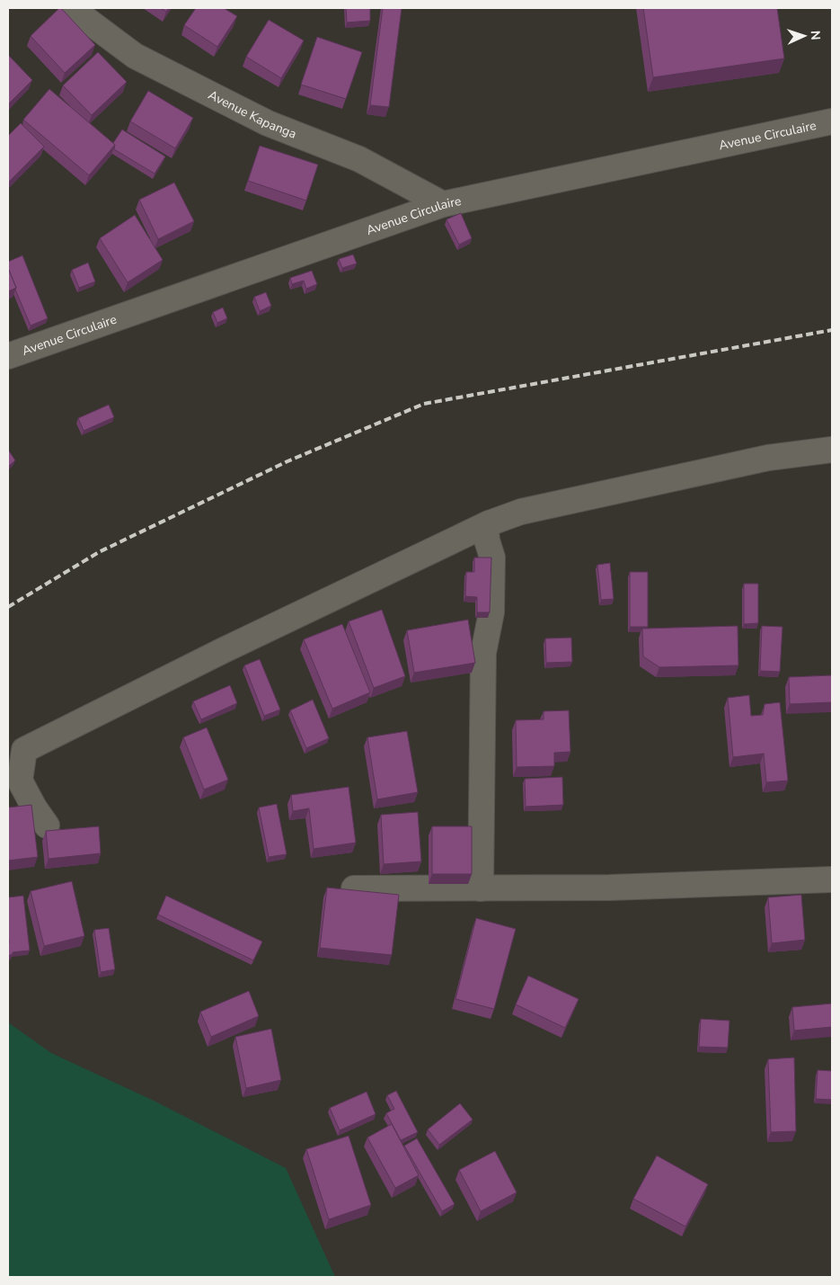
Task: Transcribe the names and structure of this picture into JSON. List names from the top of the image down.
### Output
{
  "streets": {
    "street": ["Avenue Kapanga", "Avenue Circulaire"]
  },
  "crossings": [
    ["Avenue Kapanga", "Avenue Circulaire"]
  ],
  "north": "right"
}
